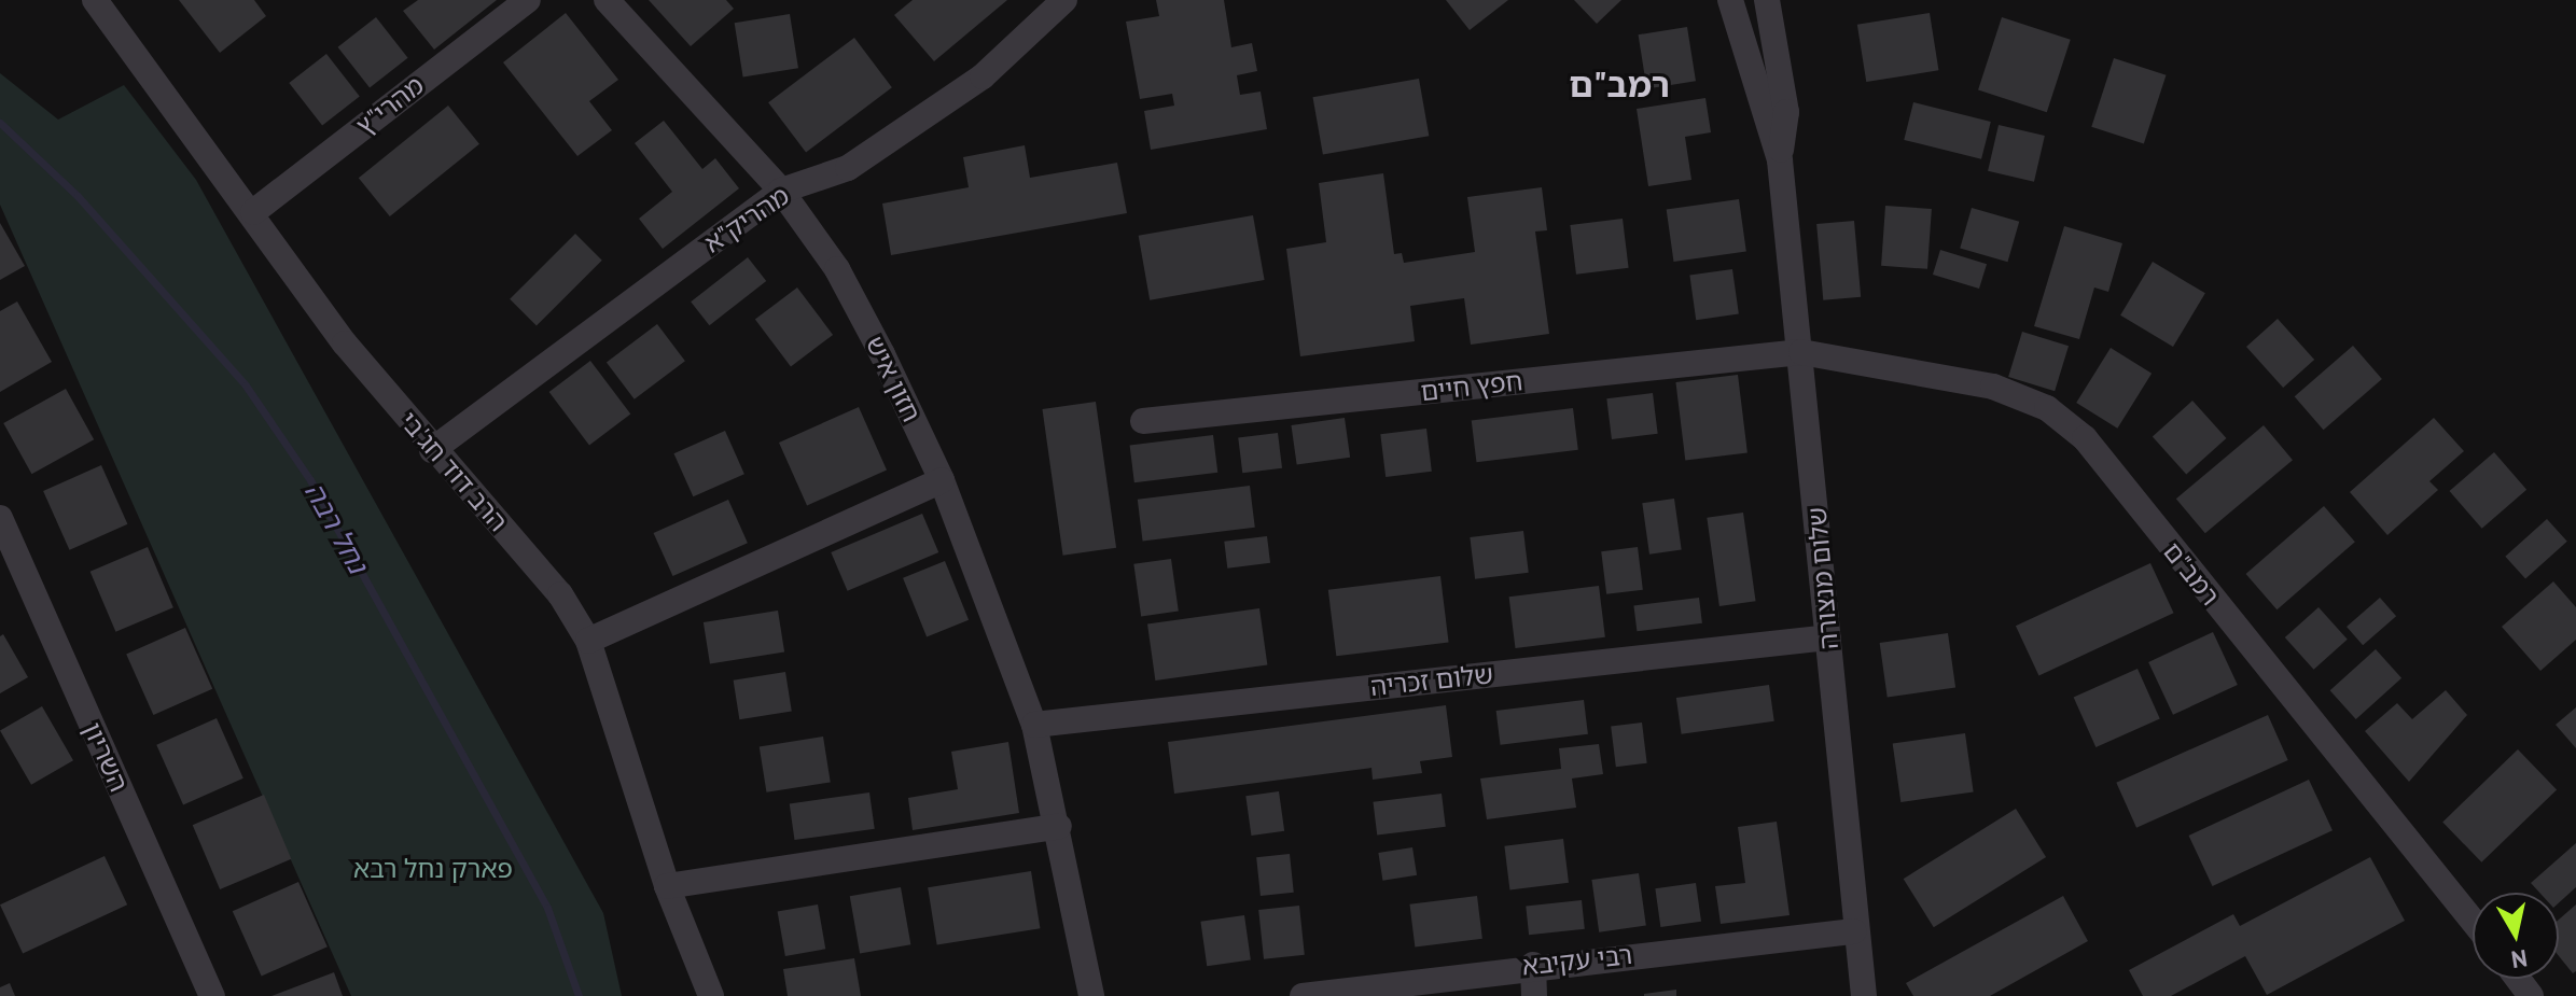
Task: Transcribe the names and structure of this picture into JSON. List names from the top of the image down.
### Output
{
  "streets": {
    "street": [
      "מהרי\"ץ",
      "מהריק\"א",
      "חזון איש",
      "חפץ חיים",
      "הרב דוד חג'בי",
      "רמב\"ם",
      "שלום מנצורה",
      "שלום זכריה",
      "השריון",
      "רבי עקיבא"
    ]
  },
  "crossings": [
    ["מהרי\"ץ", "הרב דוד חג'בי"],
    ["מהריק\"א", "חזון איש"],
    ["מהריק\"א", "הרב דוד חג'בי"],
    ["חזון איש", "שלום זכריה"],
    ["חפץ חיים", "רמב\"ם"],
    ["חפץ חיים", "שלום מנצורה"],
    ["רמב\"ם", "שלום מנצורה"],
    ["שלום מנצורה", "שלום זכריה"],
    ["שלום מנצורה", "רבי עקיבא"]
  ],
  "districts": ["רמב\"ם"],
  "water": ["נחל רבה"],
  "parks": ["פארק נחל רבא"],
  "north": "bottom"
}
